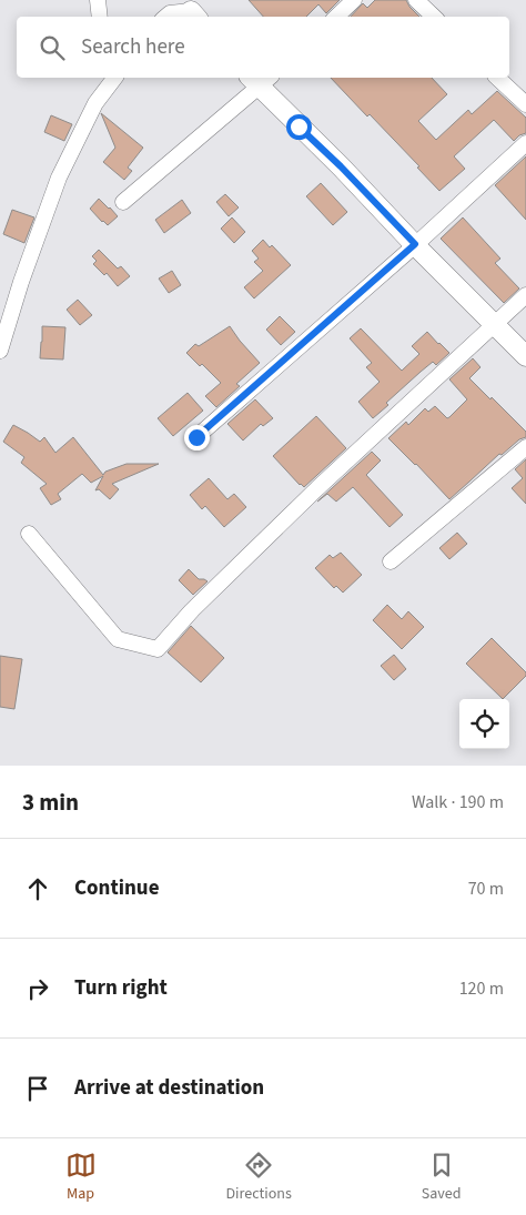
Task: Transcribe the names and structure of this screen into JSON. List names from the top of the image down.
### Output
{
  "page": {
    "search": "Search here",
    "heading": ["3 min", "Walk · 190 m"],
    "list": [
      ["Continue", "70 m"],
      ["Turn right", "120 m"],
      "Arrive at destination"
    ],
    "nav": ["Map", "Directions", "Saved"]
  }
}
